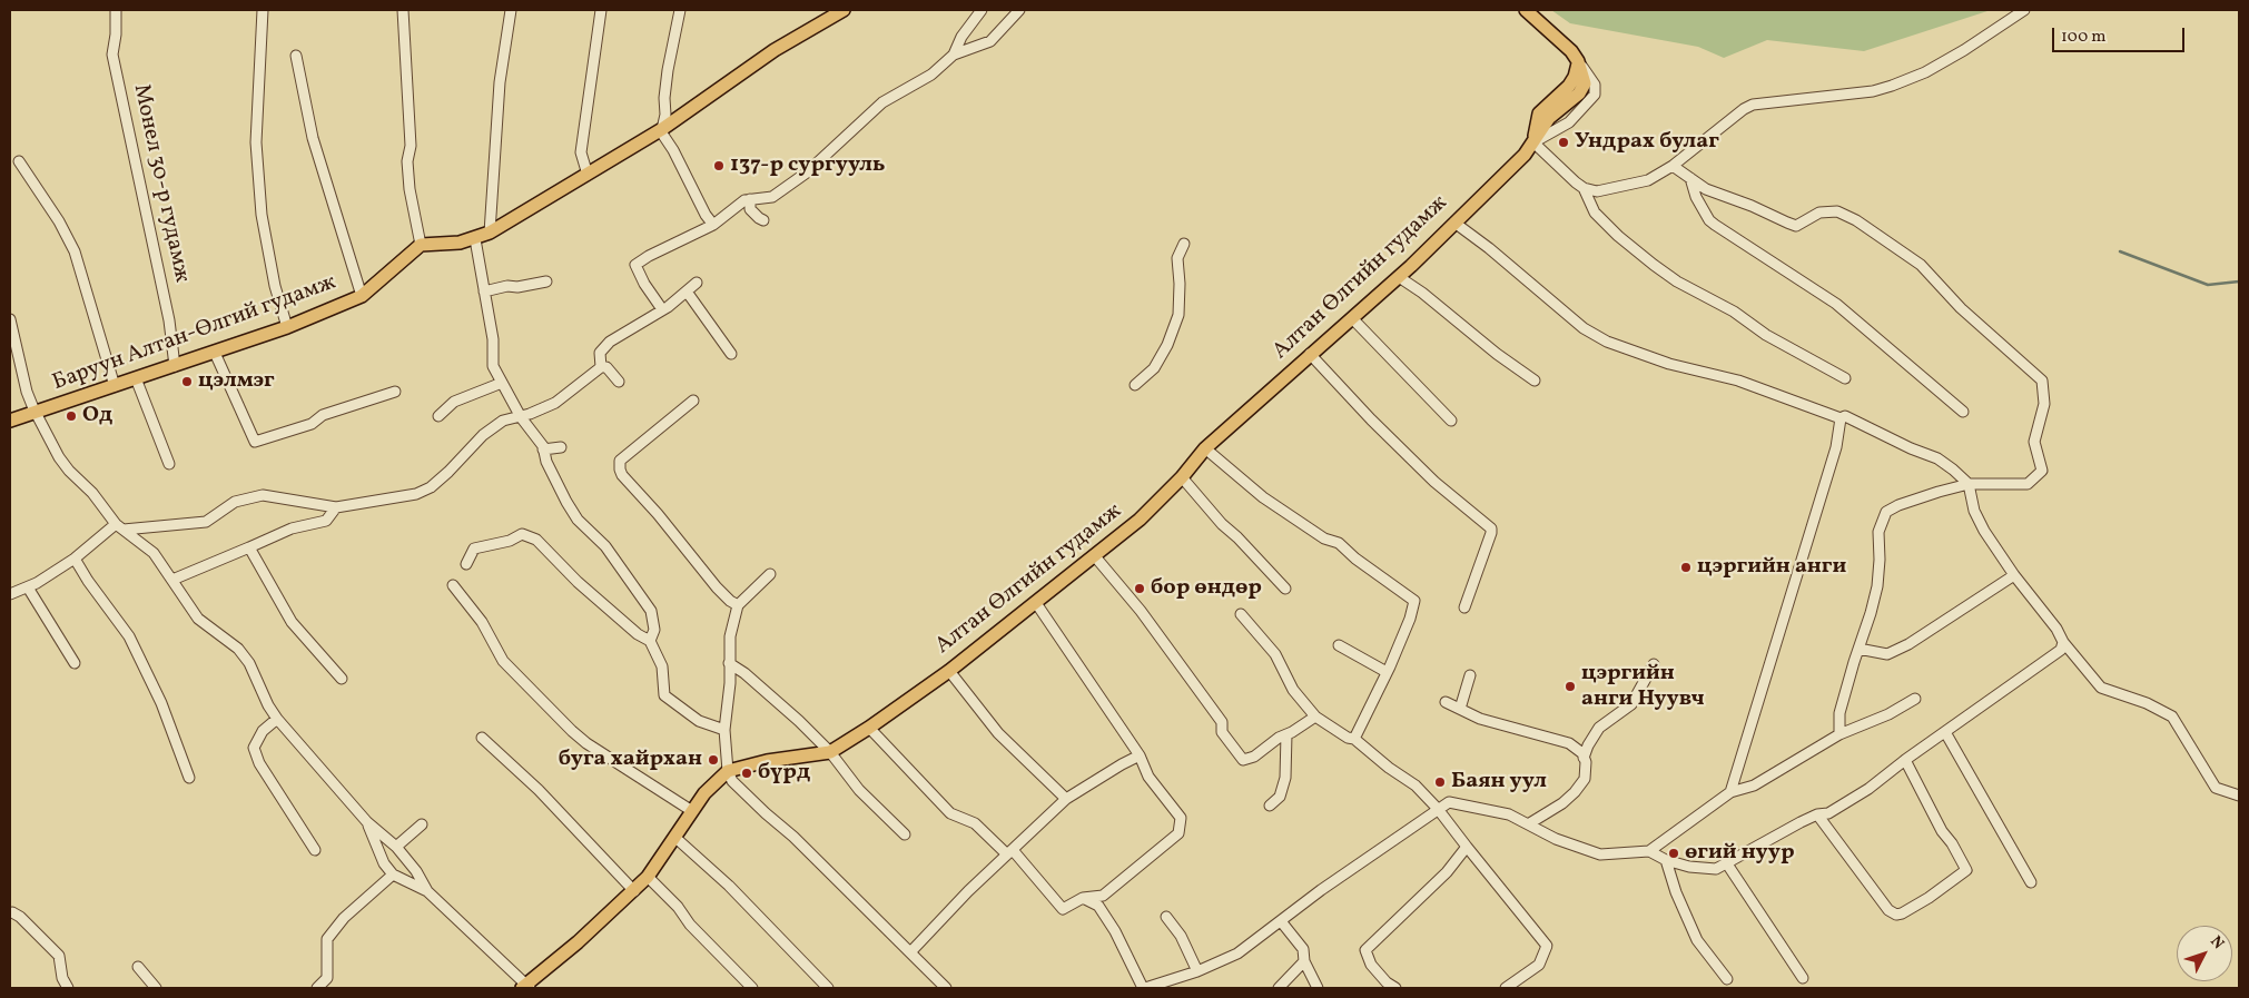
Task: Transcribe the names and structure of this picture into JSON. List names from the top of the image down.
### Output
{
  "streets": {
    "main road": ["Алтан Өлгийн гудамж", "Баруун Алтан-Өлгий гудамж"],
    "street": ["Монел 30-р гудамж"]
  },
  "crossings": [
    ["Монел 30-р гудамж", "Баруун Алтан-Өлгий гудамж"]
  ],
  "places": [
    "Ундрах булаг",
    "137-р сургууль",
    "цэлмэг",
    "Од",
    "цэргийн анги",
    "бор өндөр",
    "цэргийн анги Нуувч",
    "буга хайрхан",
    "бүрд",
    "Баян уул",
    "өгий нуур"
  ],
  "scale_bar": "100 m",
  "north": "top right"
}
